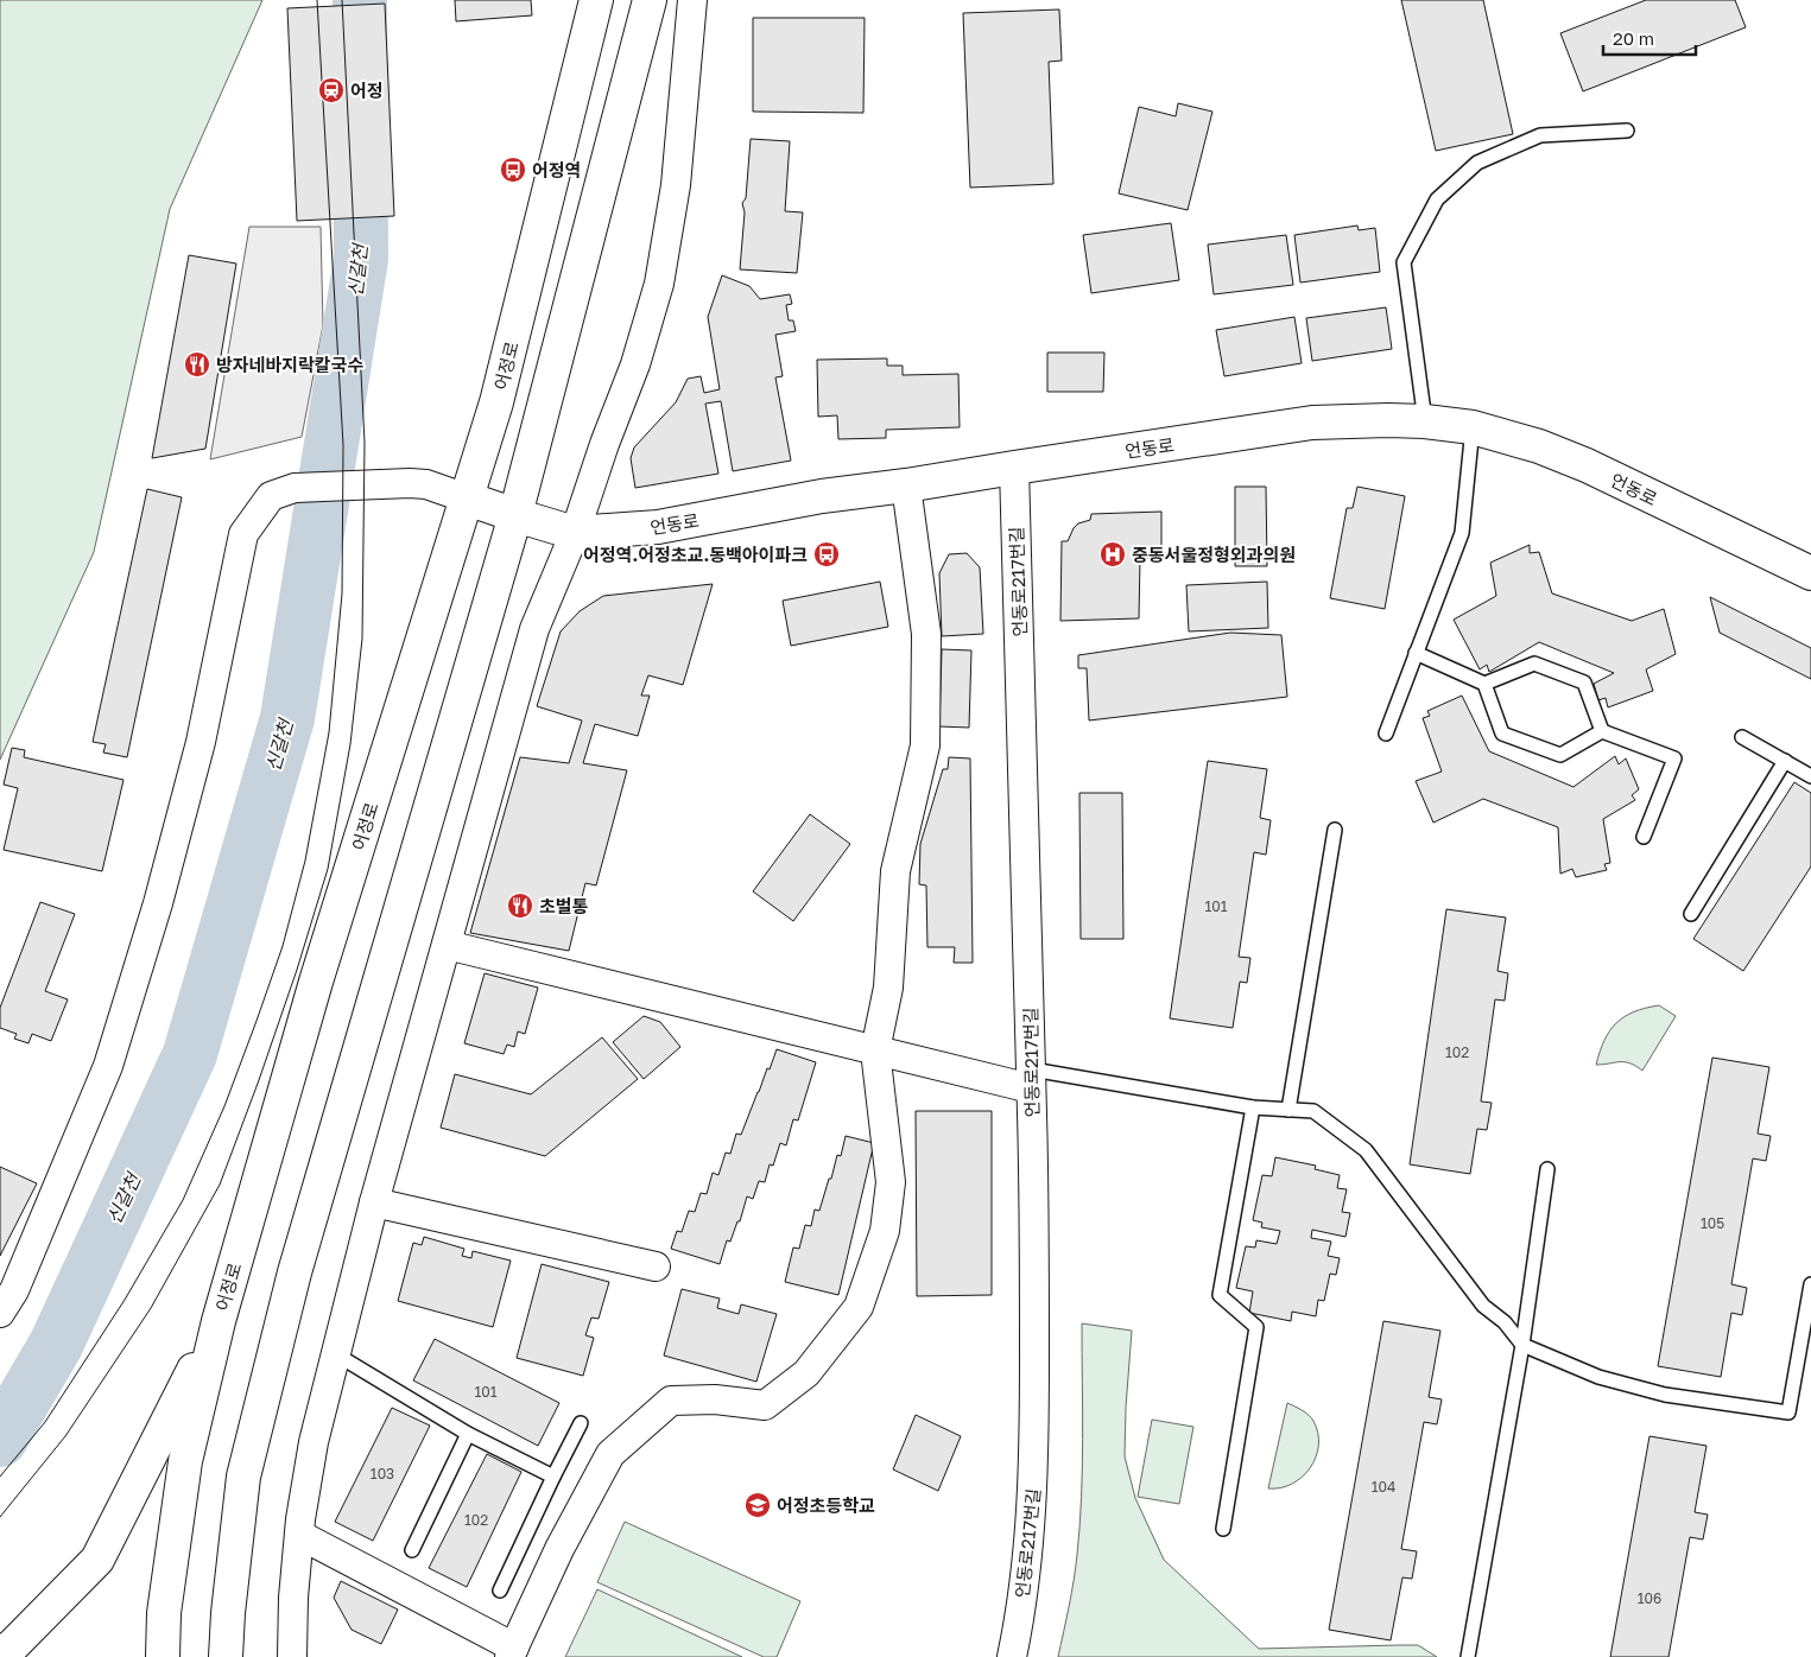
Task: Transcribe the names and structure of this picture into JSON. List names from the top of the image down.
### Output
{
  "streets": {
    "main road": ["어정로", "언동로"],
    "street": ["언동로217번길"]
  },
  "crossings": [
    ["어정로", "언동로"],
    ["언동로", "언동로217번길"]
  ],
  "water": ["신갈천"],
  "places": {
    "station": ["어정"],
    "bus stop": ["어정역", "어정역.어정초교.동백아이파크"],
    "restaurant": ["방자네바지락칼국수", "초벌통"],
    "hospital": ["중동서울정형외과의원"],
    "school or university": ["어정초등학교"]
  },
  "house_numbers": [
    "101",
    "102",
    "105",
    "101",
    "103",
    "104",
    "102",
    "106"
  ],
  "scale_bar": "20 m"
}
